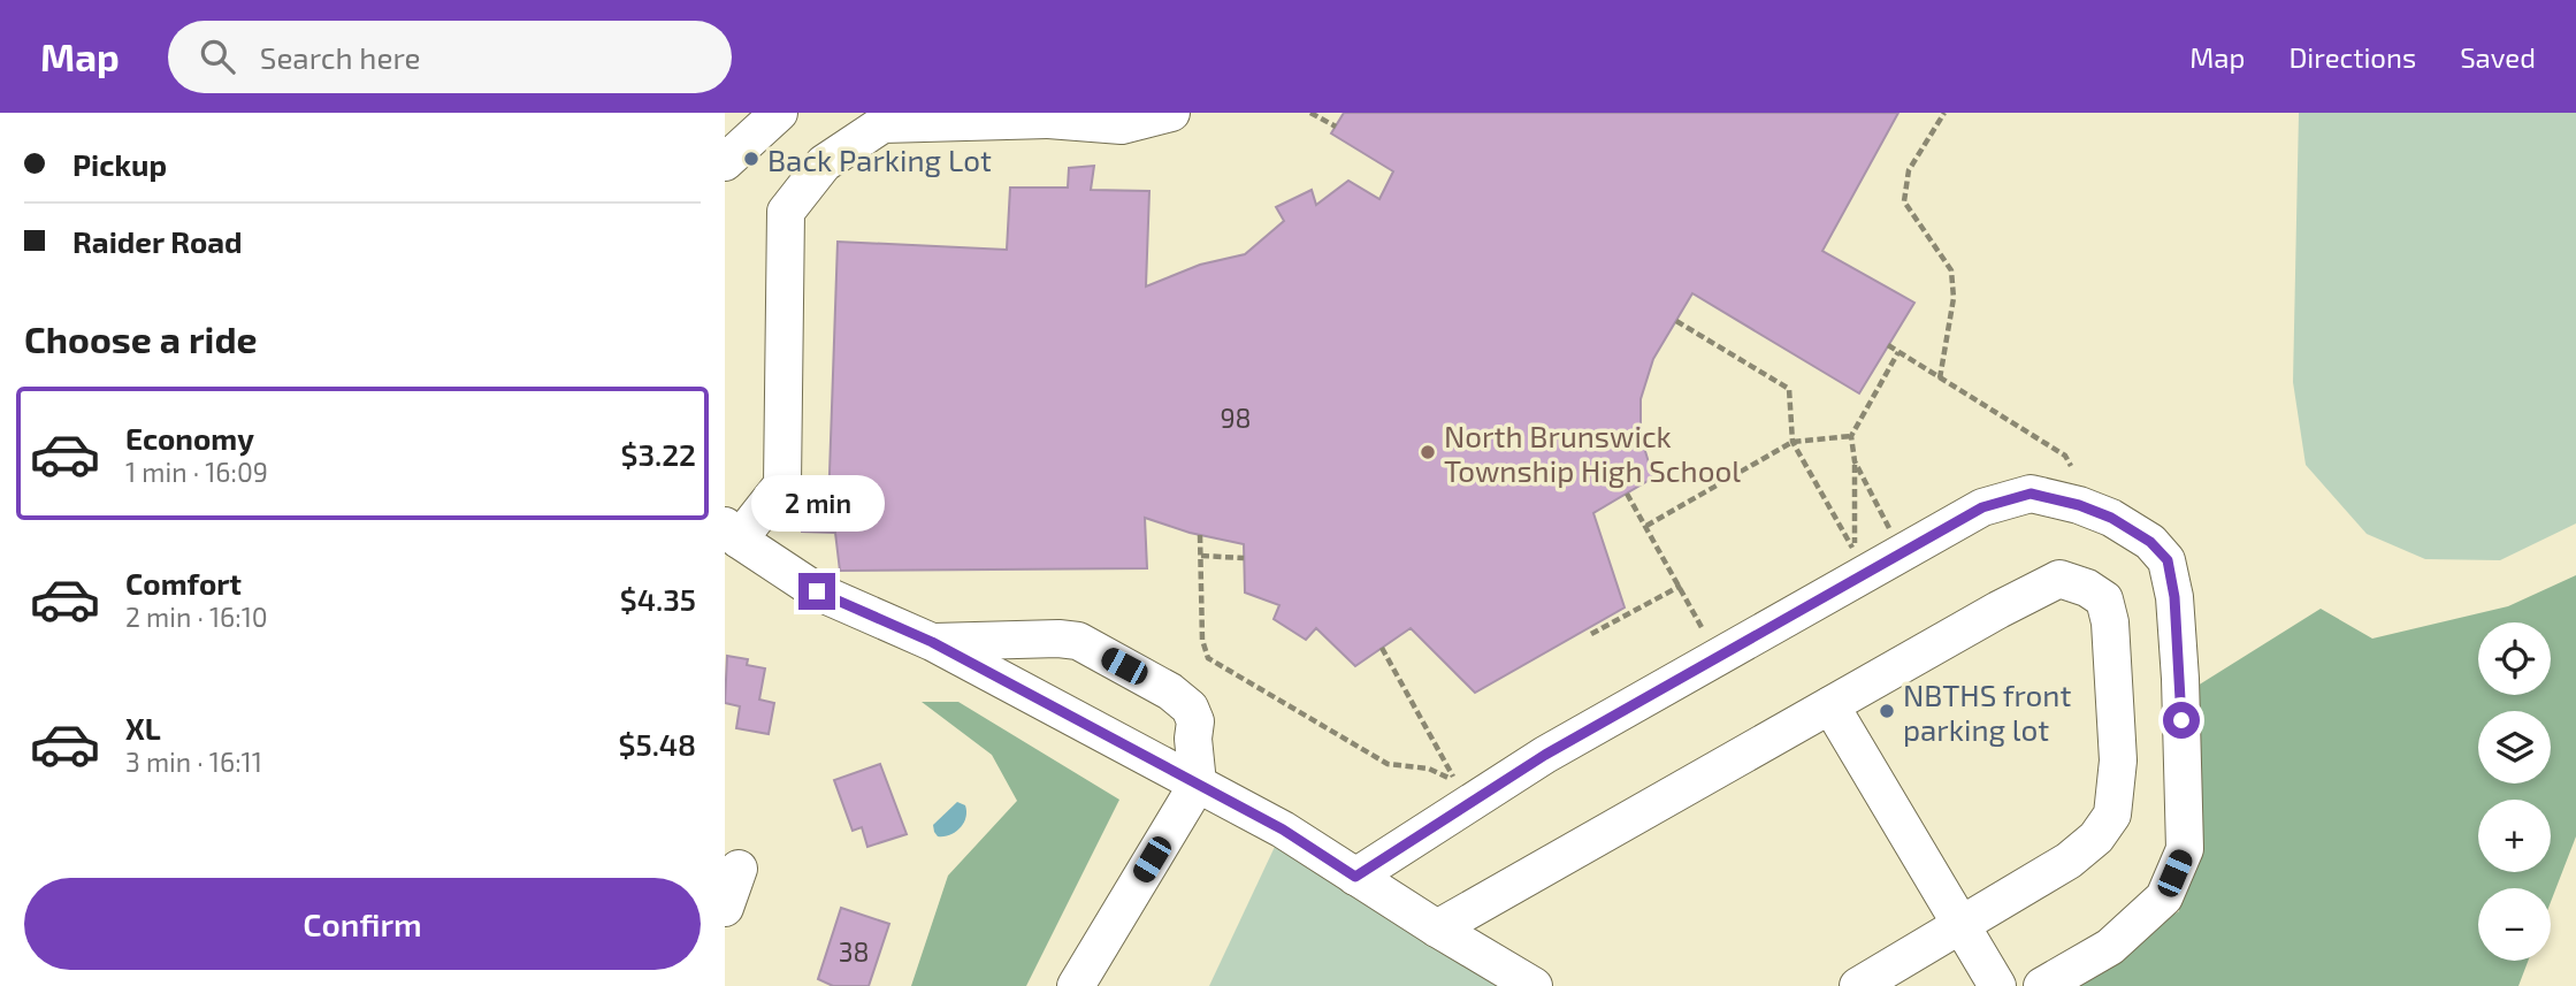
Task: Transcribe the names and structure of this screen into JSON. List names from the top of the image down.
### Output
{
  "places": ["Back Parking Lot", "North Brunswick Township High School", "NBTHS front parking lot"],
  "house_numbers": ["98", "38"],
  "page": {
    "header": "Map",
    "search": "Search here",
    "nav": ["Map", "Directions", "Saved"],
    "banner": ["Pickup", "Raider Road"],
    "heading": "Choose a ride",
    "list": [
      {
        "name": "Economy",
        "note": "1 min · 16:09",
        "value": "$3.22"
      },
      {
        "name": "Comfort",
        "note": "2 min · 16:10",
        "value": "$4.35"
      },
      {
        "name": "XL",
        "note": "3 min · 16:11",
        "value": "$5.48"
      }
    ],
    "bubble": "2 min",
    "map_buttons": ["+", "−"],
    "buttons": "Confirm"
  }
}
